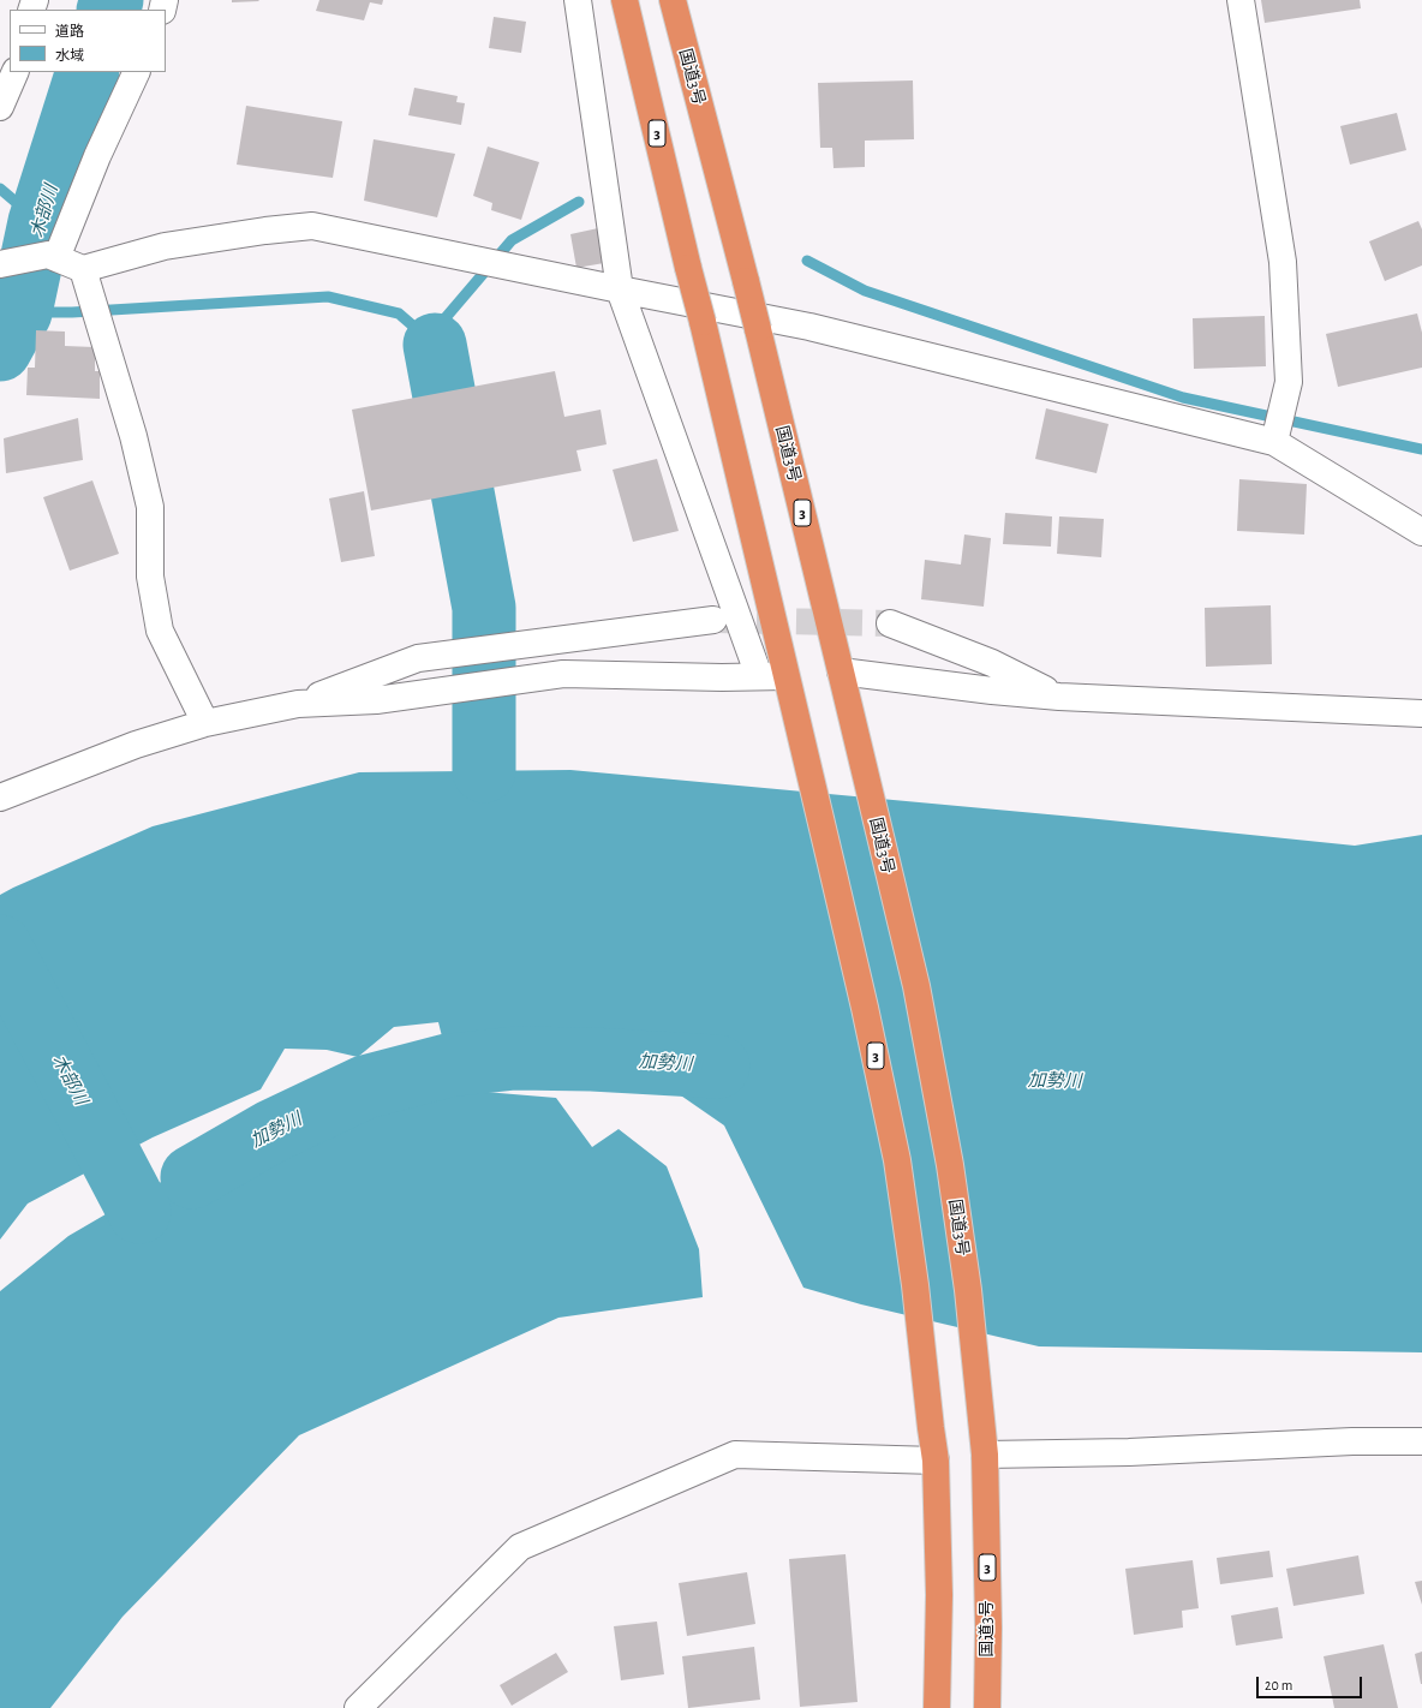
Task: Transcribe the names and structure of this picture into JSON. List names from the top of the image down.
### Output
{
  "streets": {
    "highway": ["国道3号", "3"]
  },
  "water": ["木部川", "加勢川"],
  "legend": ["道路", "水域"],
  "scale_bar": "20 m"
}
